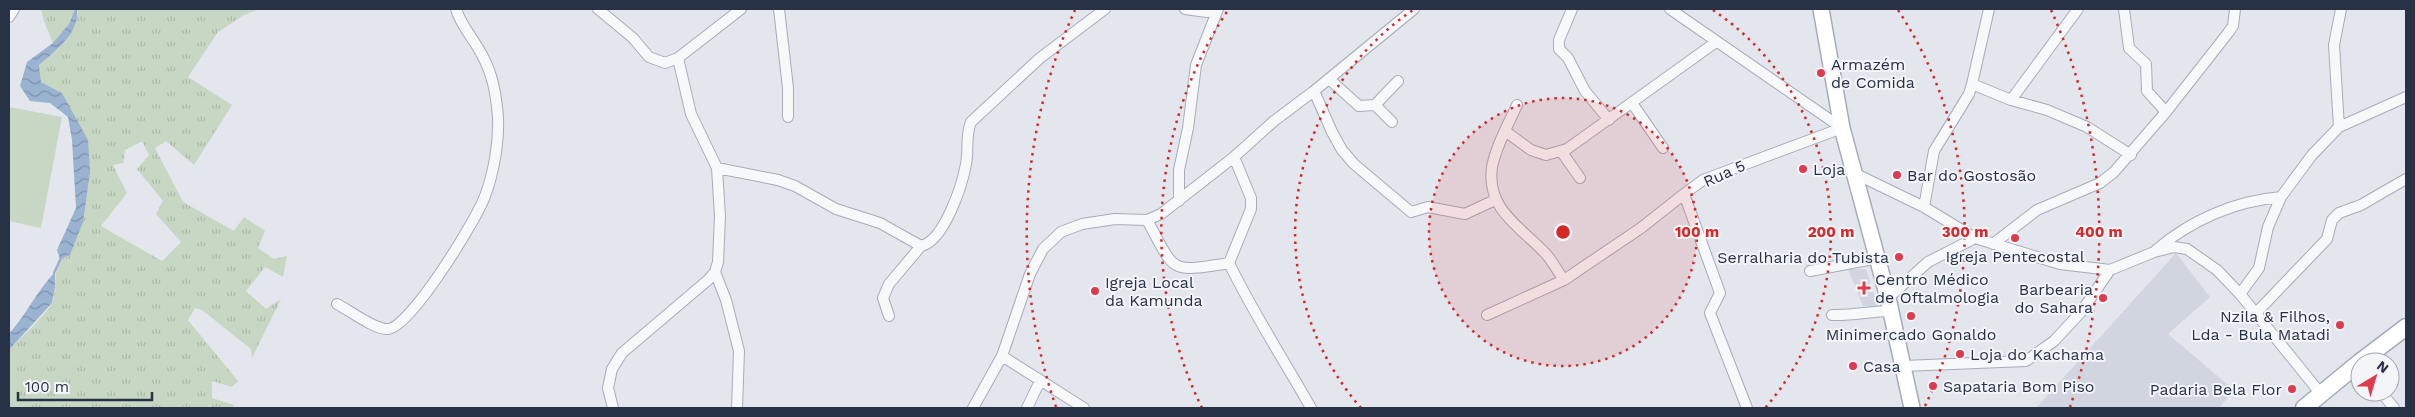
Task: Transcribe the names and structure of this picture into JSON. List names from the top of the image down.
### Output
{
  "streets": {
    "street": ["Rua 5"]
  },
  "places": {
    "other": [
      "Armazém de Comida",
      "Loja",
      "Bar do Gostosão",
      "Igreja Pentecostal",
      "Serralharia do Tubista",
      "Igreja Local da Kamunda",
      "Barbearia do Sahara",
      "Minimercado Gonaldo",
      "Nzila & Filhos, Lda - Bula Matadi",
      "Loja do Kachama",
      "Casa",
      "Sapataria Bom Piso",
      "Padaria Bela Flor"
    ],
    "health": ["Centro Médico de Oftalmologia"]
  },
  "scale_bar": "100 m",
  "north": "top right",
  "rings": [
    "100 m",
    "200 m",
    "300 m",
    "400 m"
  ]
}
